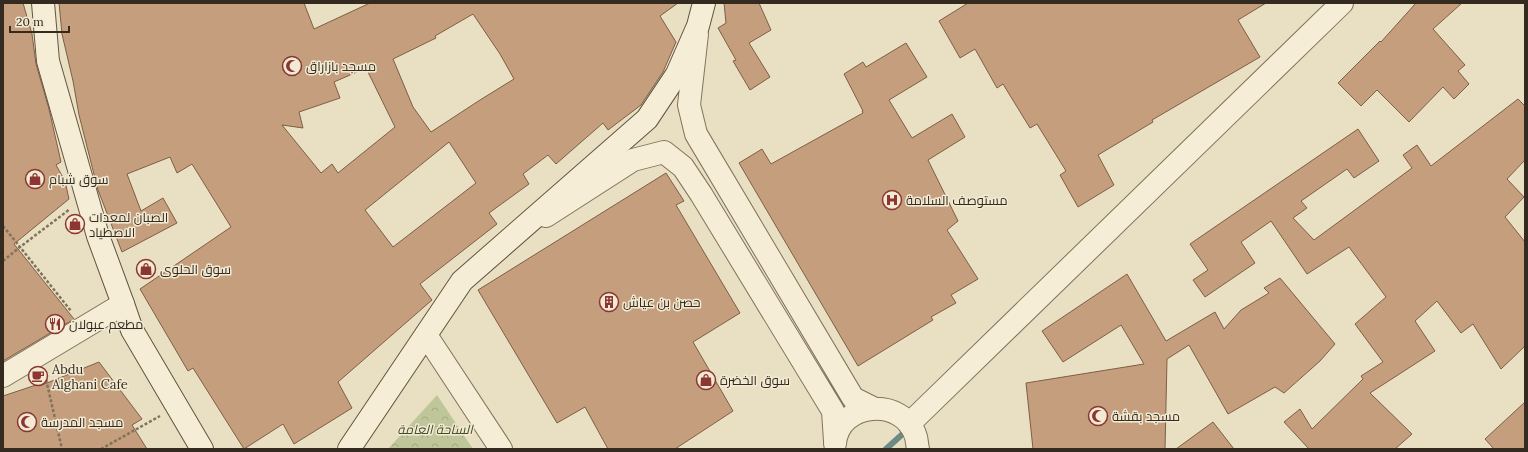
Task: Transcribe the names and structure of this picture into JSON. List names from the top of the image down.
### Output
{
  "parks": ["الساحة العامة"],
  "places": {
    "mosque": ["مسجد بازاراق", "مسجد بقشة", "مسجد المدرسة"],
    "shop": [
      "سوق شبام",
      "الصبان لمعدات الاصطياد",
      "سوق الحلوى",
      "سوق الخضرة"
    ],
    "hospital": ["مستوصف السلامة"],
    "building": ["حصن بن عياش"],
    "restaurant": ["مطعم عبولان"],
    "cafe": ["Abdu Alghani Cafe"]
  },
  "scale_bar": "20 m"
}
